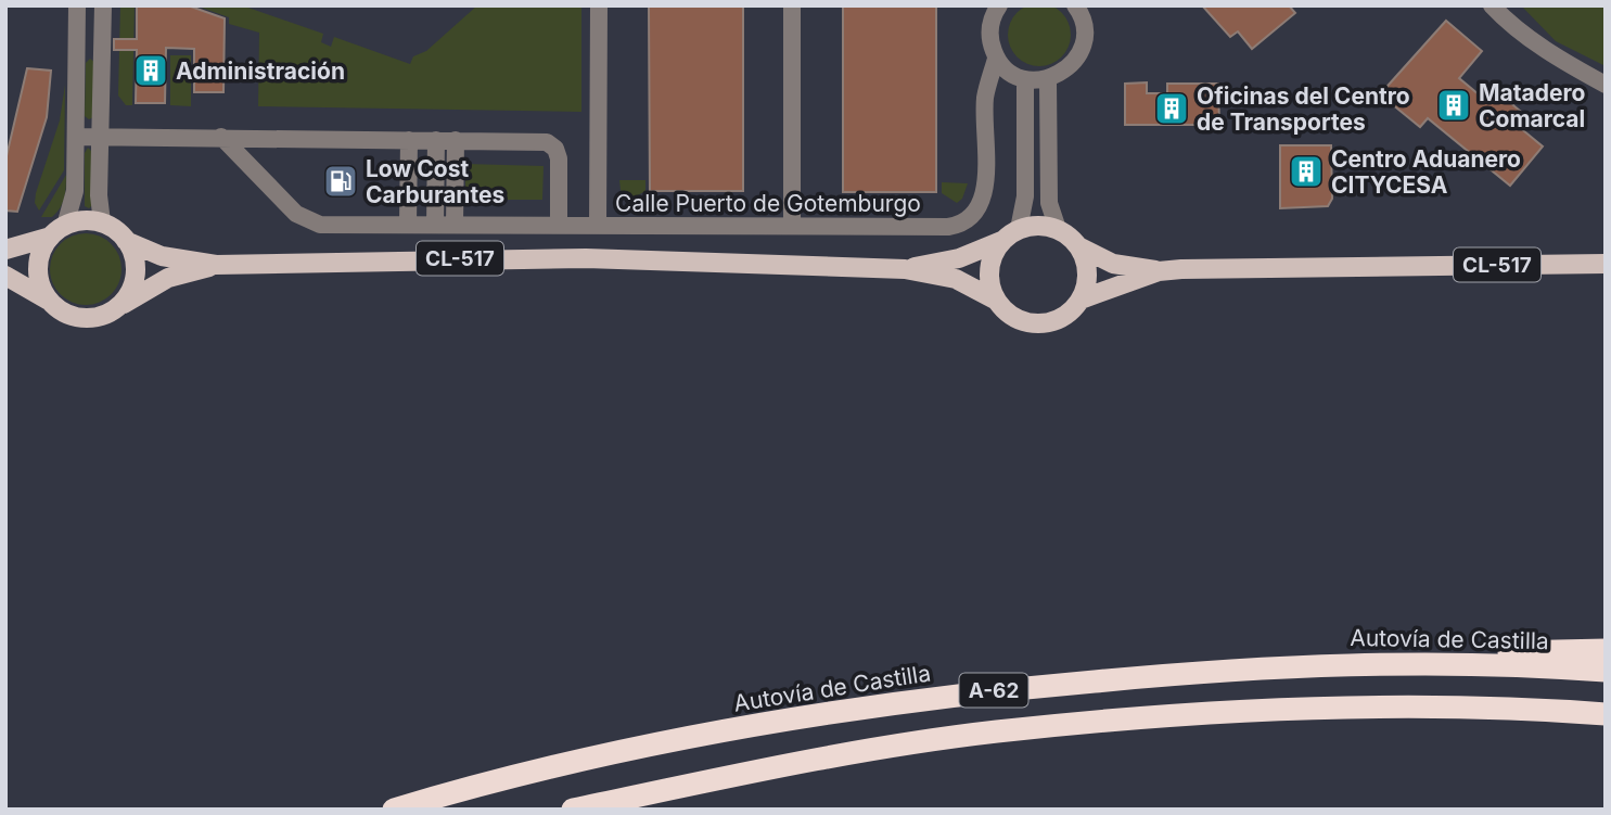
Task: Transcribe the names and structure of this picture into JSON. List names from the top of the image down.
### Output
{
  "streets": {
    "highway": ["Autovía de Castilla", "A-62"],
    "main road": ["CL-517"],
    "street": ["Calle Puerto de Gotemburgo"]
  },
  "places": {
    "building": [
      "Administración",
      "Matadero Comarcal",
      "Oficinas del Centro de Transportes",
      "Centro Aduanero CITYCESA"
    ],
    "fuel station": ["Low Cost Carburantes"]
  }
}
